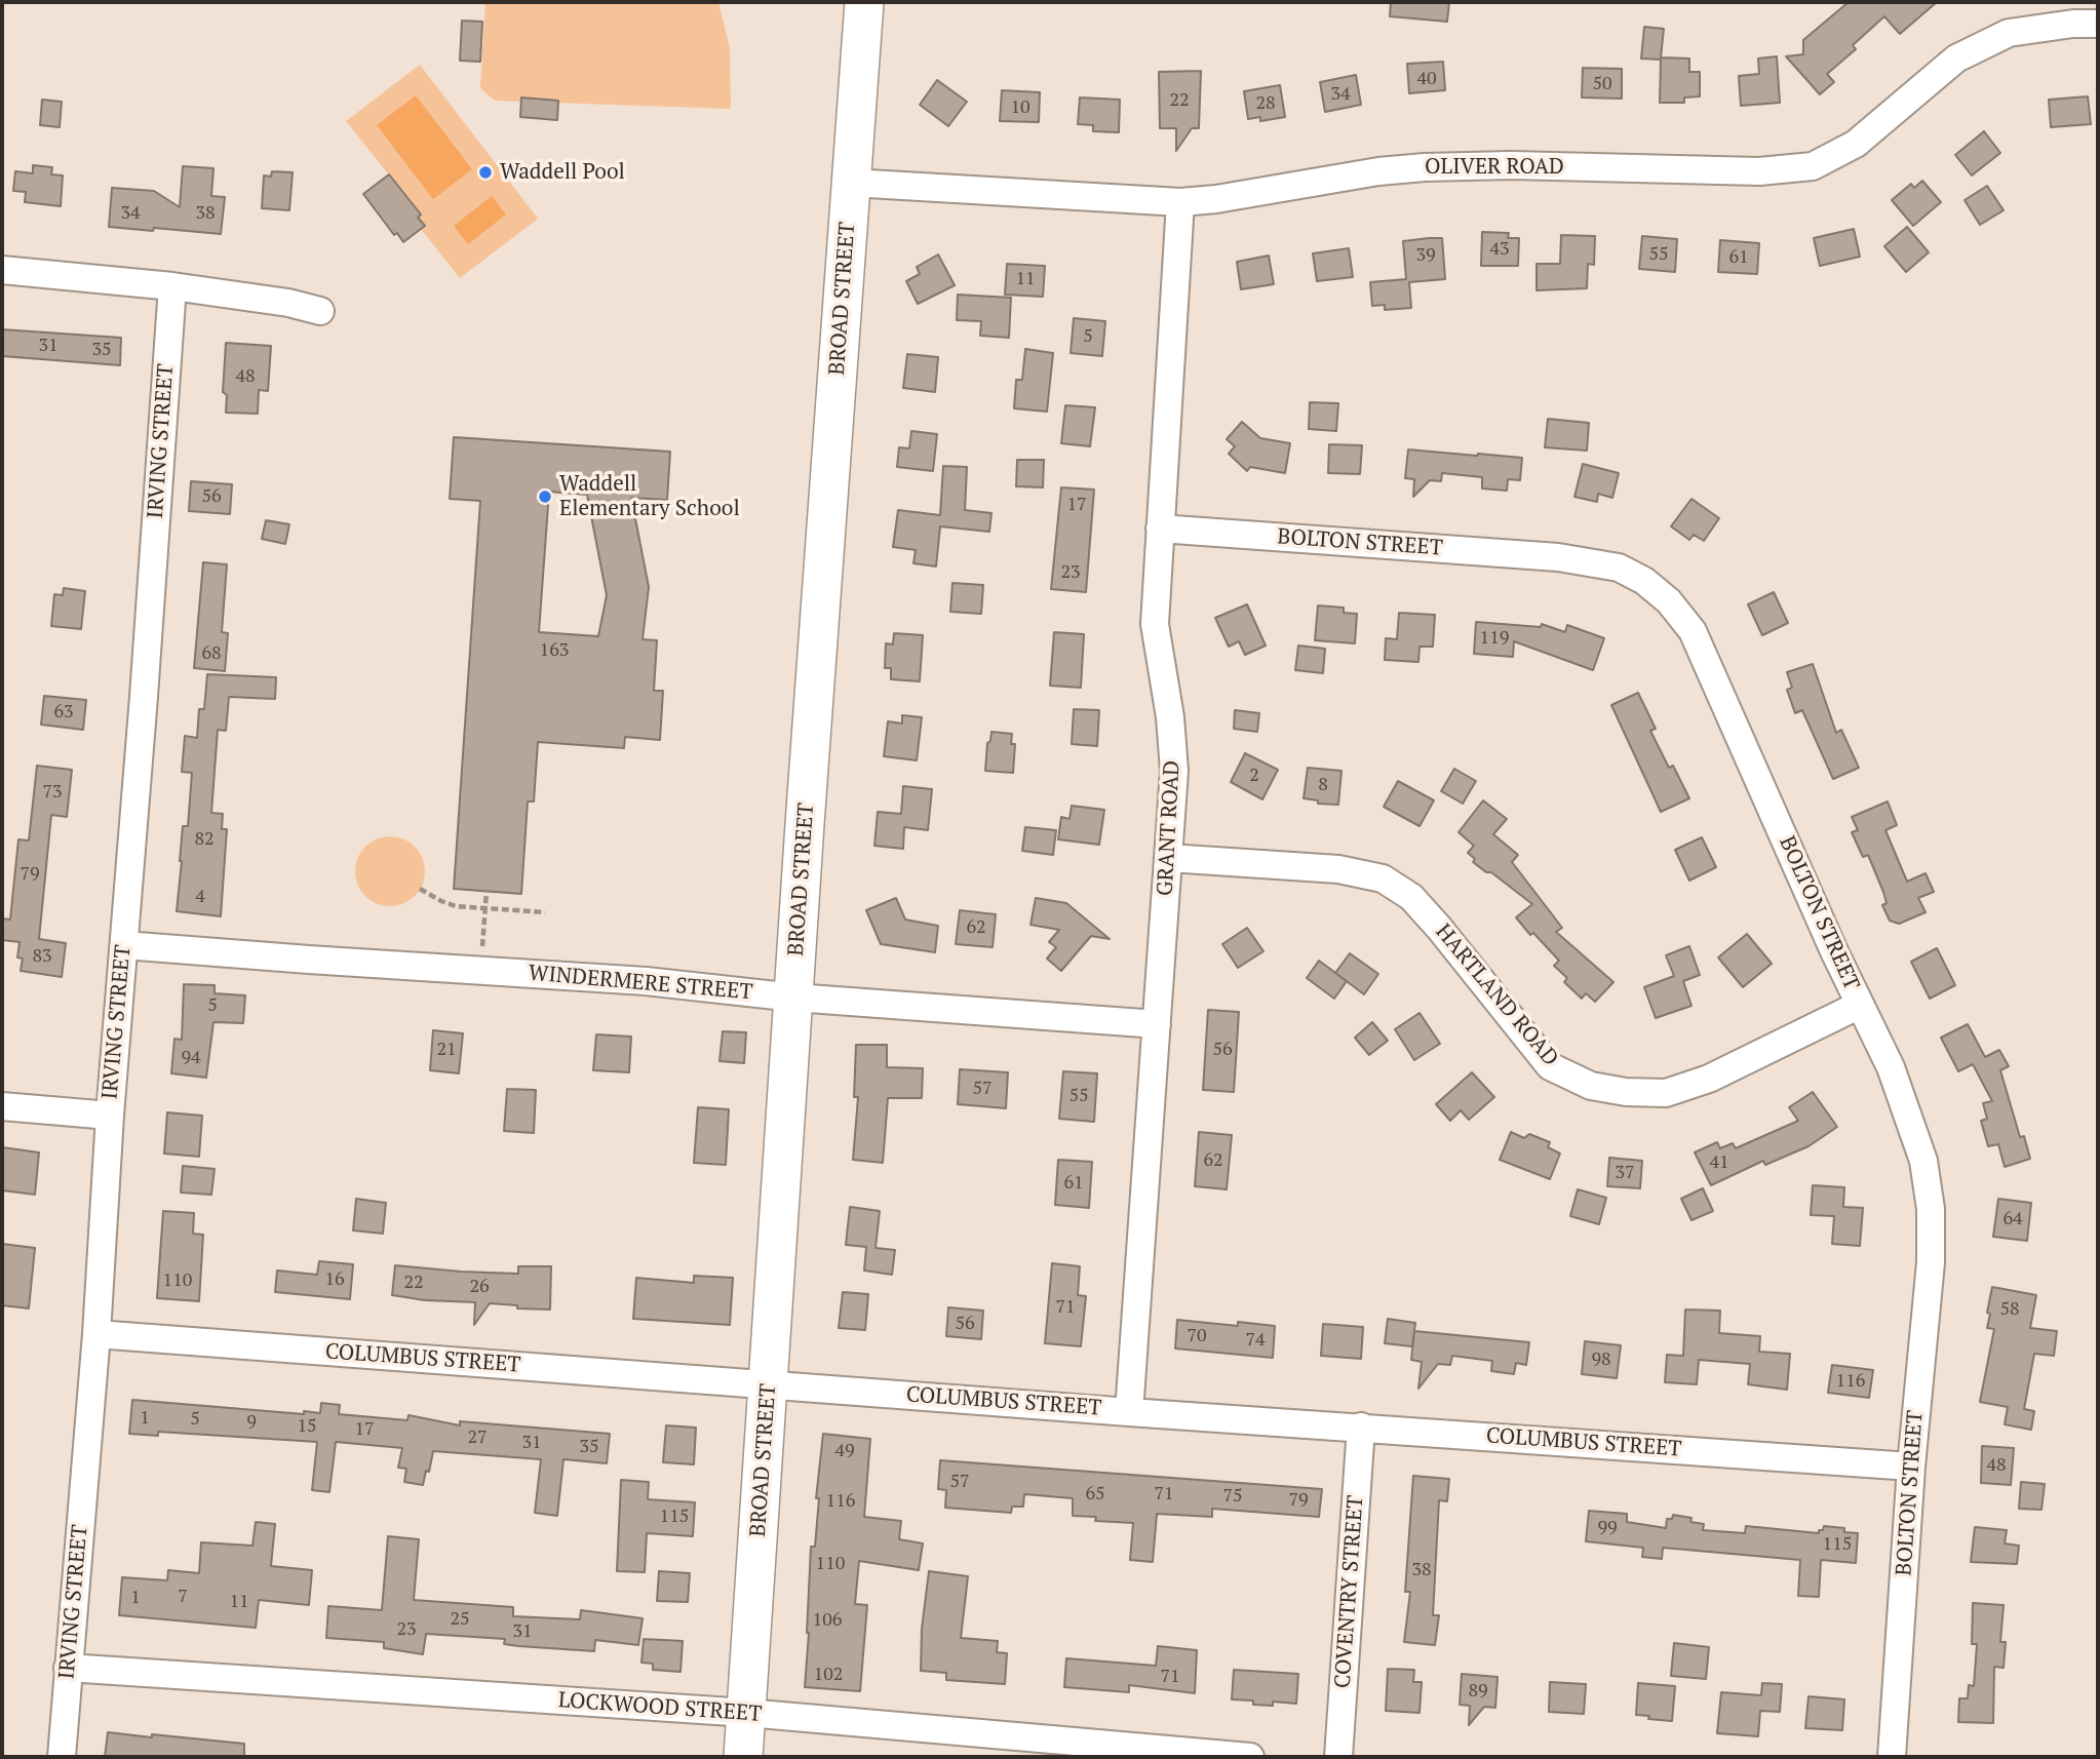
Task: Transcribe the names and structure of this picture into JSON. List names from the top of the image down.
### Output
{
  "streets": {
    "street": [
      "OLIVER ROAD",
      "BROAD STREET",
      "IRVING STREET",
      "BOLTON STREET",
      "GRANT ROAD",
      "WINDERMERE STREET",
      "HARTLAND ROAD",
      "COLUMBUS STREET",
      "COVENTRY STREET",
      "LOCKWOOD STREET"
    ]
  },
  "crossings": [
    ["OLIVER ROAD", "BROAD STREET"],
    ["OLIVER ROAD", "GRANT ROAD"],
    ["BROAD STREET", "WINDERMERE STREET"],
    ["BROAD STREET", "COLUMBUS STREET"],
    ["BROAD STREET", "LOCKWOOD STREET"],
    ["IRVING STREET", "WINDERMERE STREET"],
    ["IRVING STREET", "COLUMBUS STREET"],
    ["IRVING STREET", "LOCKWOOD STREET"],
    ["BOLTON STREET", "GRANT ROAD"],
    ["BOLTON STREET", "HARTLAND ROAD"],
    ["BOLTON STREET", "COLUMBUS STREET"],
    ["GRANT ROAD", "WINDERMERE STREET"],
    ["GRANT ROAD", "HARTLAND ROAD"],
    ["GRANT ROAD", "COLUMBUS STREET"],
    ["COLUMBUS STREET", "COVENTRY STREET"]
  ],
  "places": ["Waddell Pool", "Waddell Elementary School"],
  "house_numbers": [
    "40",
    "50",
    "34",
    "22",
    "28",
    "10",
    "34",
    "38",
    "43",
    "55",
    "39",
    "61",
    "11",
    "5",
    "31",
    "35",
    "48",
    "56",
    "17",
    "23",
    "119",
    "163",
    "68",
    "63",
    "2",
    "8",
    "73",
    "82",
    "79",
    "4",
    "62",
    "83",
    "5",
    "21",
    "56",
    "94",
    "57",
    "55",
    "62",
    "41",
    "37",
    "61",
    "64",
    "16",
    "110",
    "22",
    "26",
    "71",
    "58",
    "56",
    "70",
    "74",
    "98",
    "116",
    "1",
    "5",
    "9",
    "15",
    "17",
    "27",
    "31",
    "35",
    "49",
    "48",
    "57",
    "65",
    "71",
    "75",
    "79",
    "116",
    "115",
    "99",
    "115",
    "110",
    "38",
    "7",
    "1",
    "11",
    "25",
    "106",
    "23",
    "31",
    "102",
    "71",
    "89"
  ]
}
